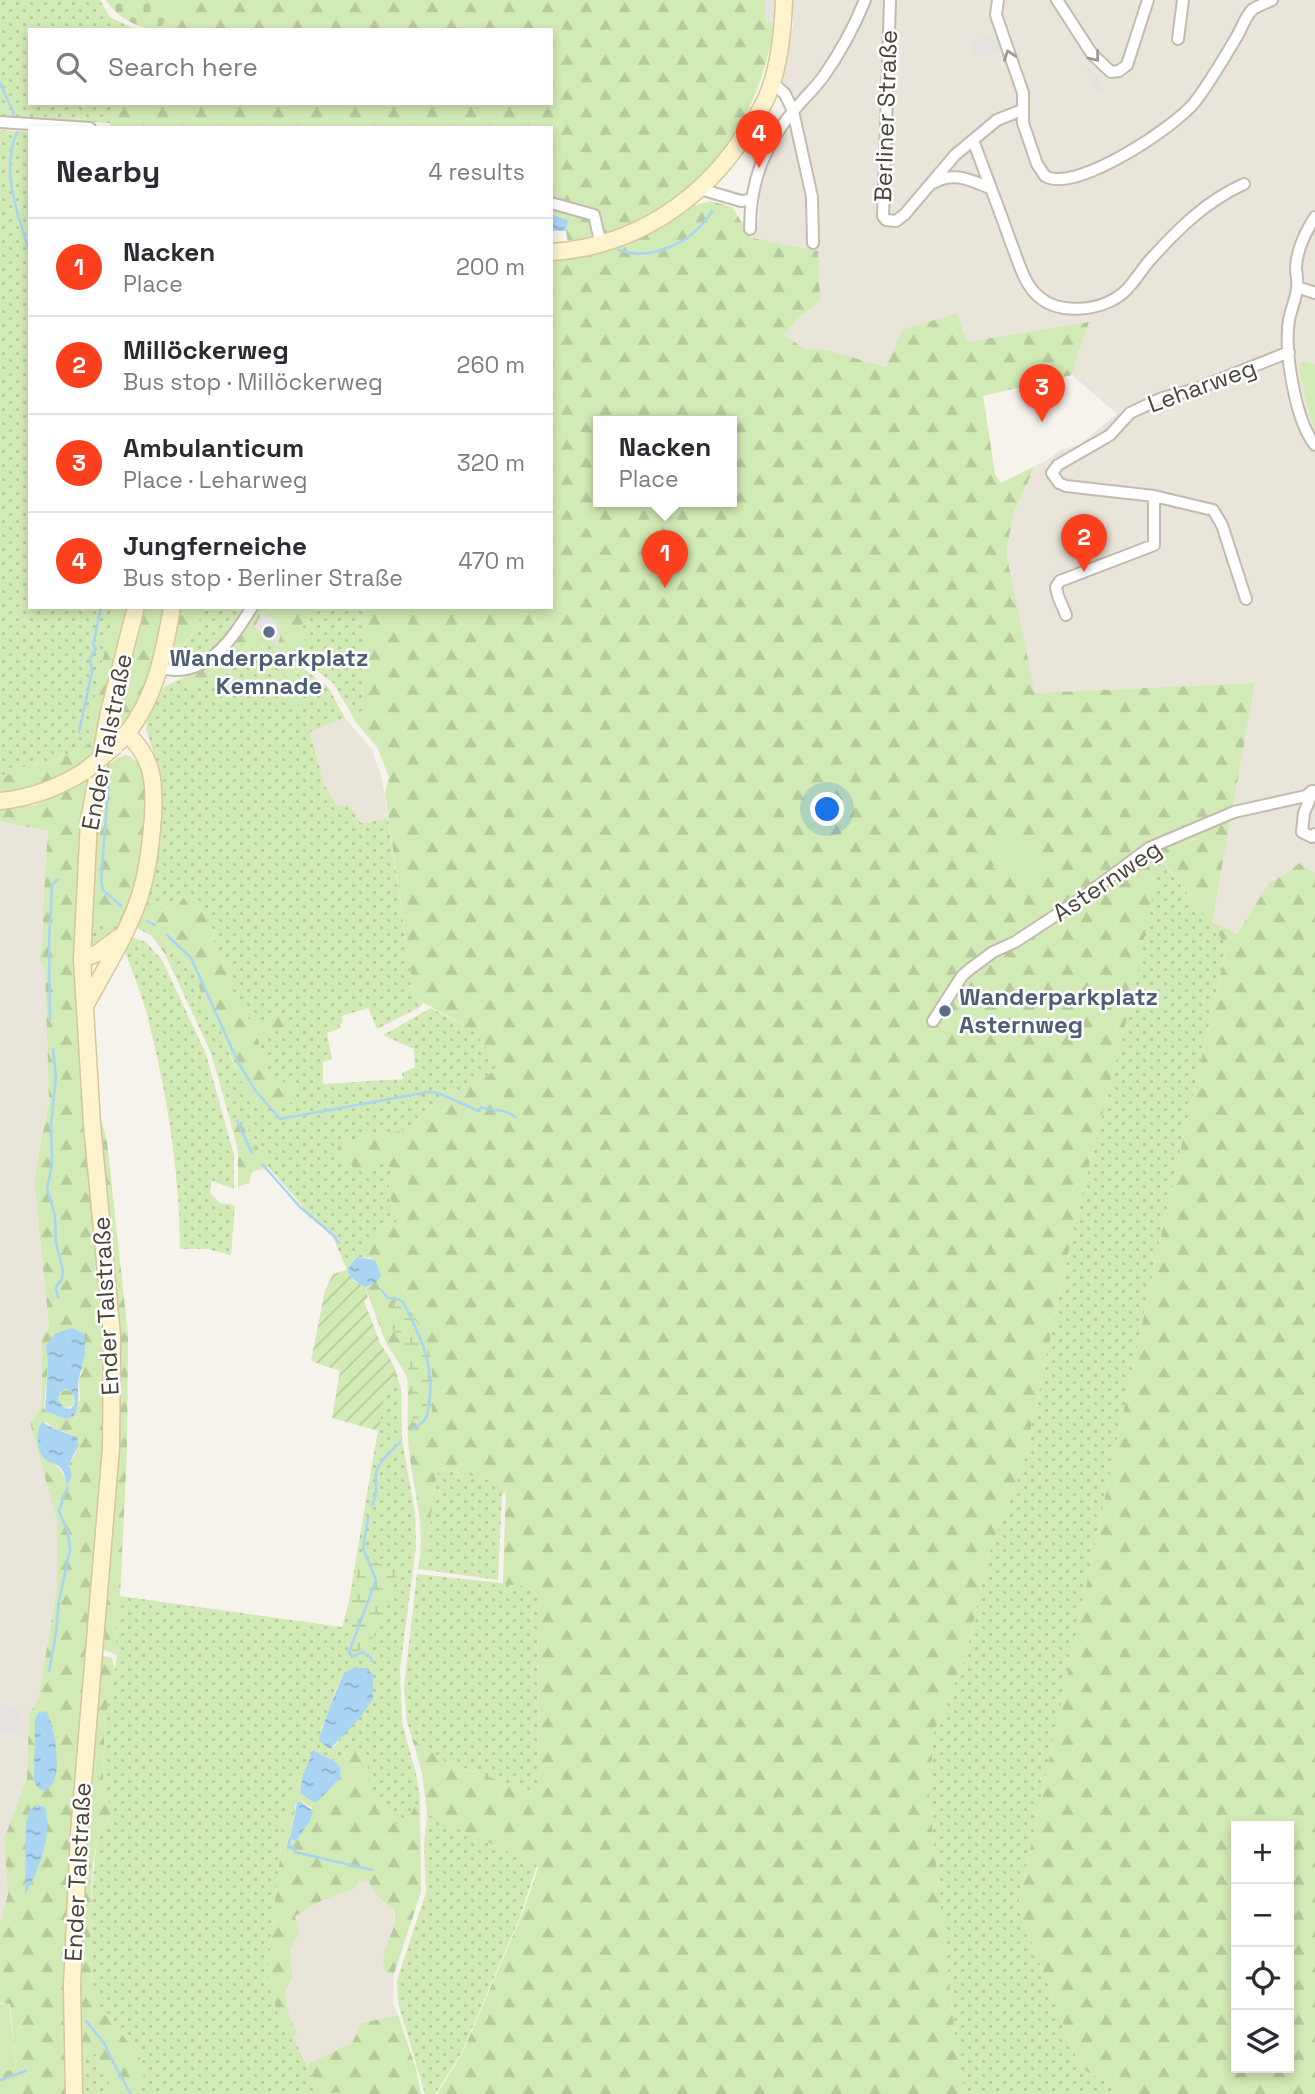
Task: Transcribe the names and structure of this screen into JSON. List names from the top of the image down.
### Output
{
  "streets": {
    "main road": ["Ender Talstraße"],
    "street": ["Berliner Straße", "Leharweg", "Asternweg"]
  },
  "places": ["Wanderparkplatz Kemnade", "Wanderparkplatz Asternweg"],
  "page": {
    "search": "Search here",
    "pins": [
      "4",
      "3",
      "2",
      "1"
    ],
    "heading": ["Nearby", "4 results"],
    "list": [
      {
        "mark": "1",
        "name": "Nacken",
        "note": "Place",
        "value": "200 m"
      },
      {
        "mark": "2",
        "name": "Millöckerweg",
        "note": "Bus stop · Millöckerweg",
        "value": "260 m"
      },
      {
        "mark": "3",
        "name": "Ambulanticum",
        "note": "Place · Leharweg",
        "value": "320 m"
      },
      {
        "mark": "4",
        "name": "Jungferneiche",
        "note": "Bus stop · Berliner Straße",
        "value": "470 m"
      }
    ],
    "popup": ["Nacken", "Place"],
    "map_buttons": ["+", "−"]
  }
}
